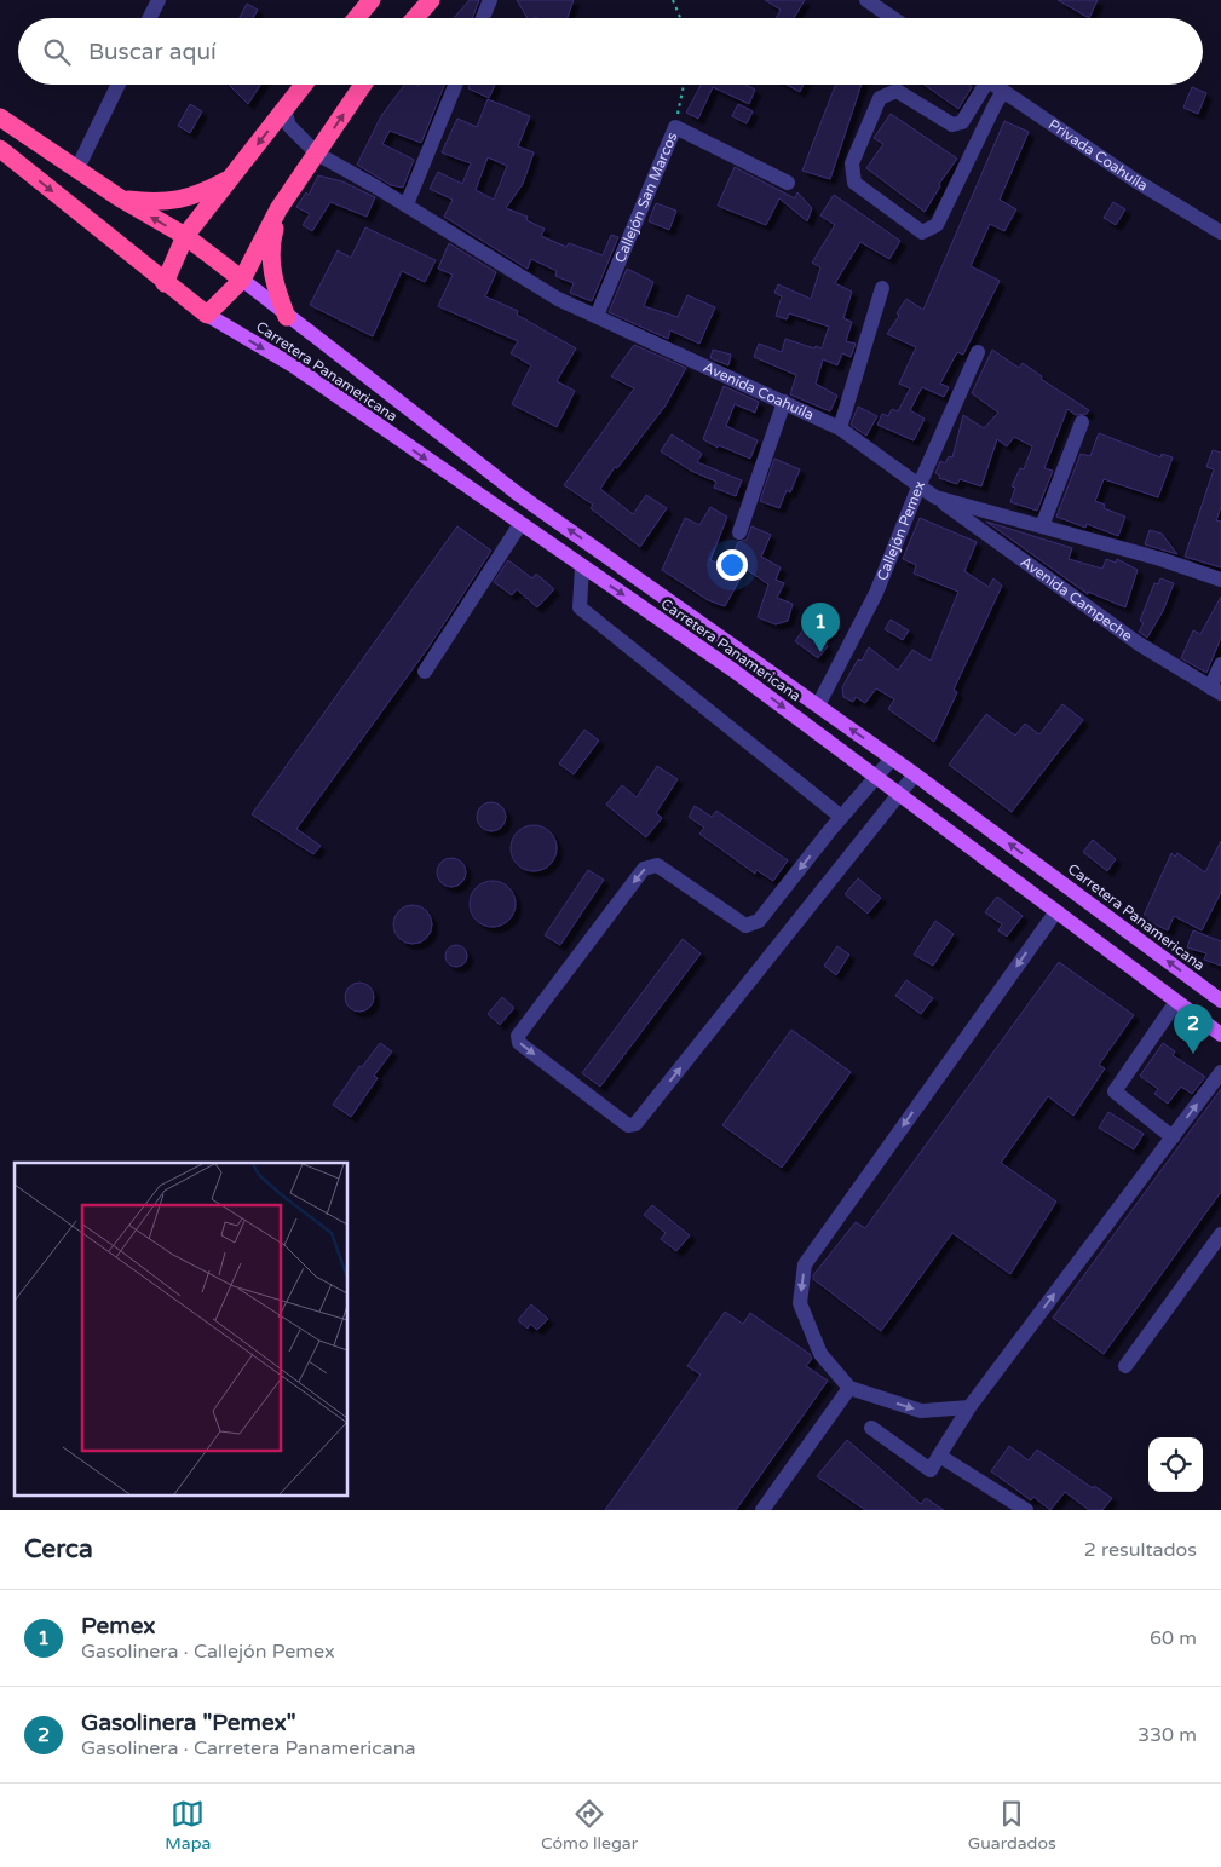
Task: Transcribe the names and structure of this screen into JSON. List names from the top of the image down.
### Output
{
  "streets": {
    "main road": ["Carretera Panamericana"],
    "street": [
      "Privada Coahuila",
      "Callejón San Marcos",
      "Avenida Coahuila",
      "Callejón Pemex",
      "Avenida Campeche"
    ]
  },
  "crossings": [
    ["Callejón San Marcos", "Avenida Coahuila"],
    ["Carretera Panamericana", "Callejón Pemex"],
    ["Avenida Coahuila", "Callejón Pemex"],
    ["Avenida Coahuila", "Avenida Campeche"]
  ],
  "page": {
    "search": "Buscar aquí",
    "pins": ["1", "2"],
    "heading": ["Cerca", "2 resultados"],
    "list": [
      {
        "mark": "1",
        "name": "Pemex",
        "note": "Gasolinera · Callejón Pemex",
        "value": "60 m"
      },
      {
        "mark": "2",
        "name": "Gasolinera \"Pemex\"",
        "note": "Gasolinera · Carretera Panamericana",
        "value": "330 m"
      }
    ],
    "nav": ["Mapa", "Cómo llegar", "Guardados"]
  }
}
